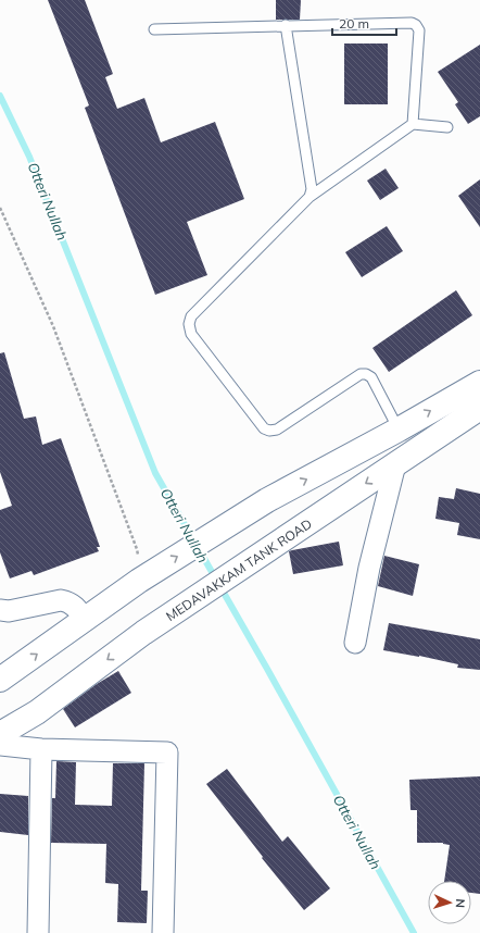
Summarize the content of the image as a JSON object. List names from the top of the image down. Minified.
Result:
{"streets":{"main road":["MEDAVAKKAM TANK ROAD"]},"water":["Otteri Nullah"],"scale_bar":"20 m","north":"right"}
